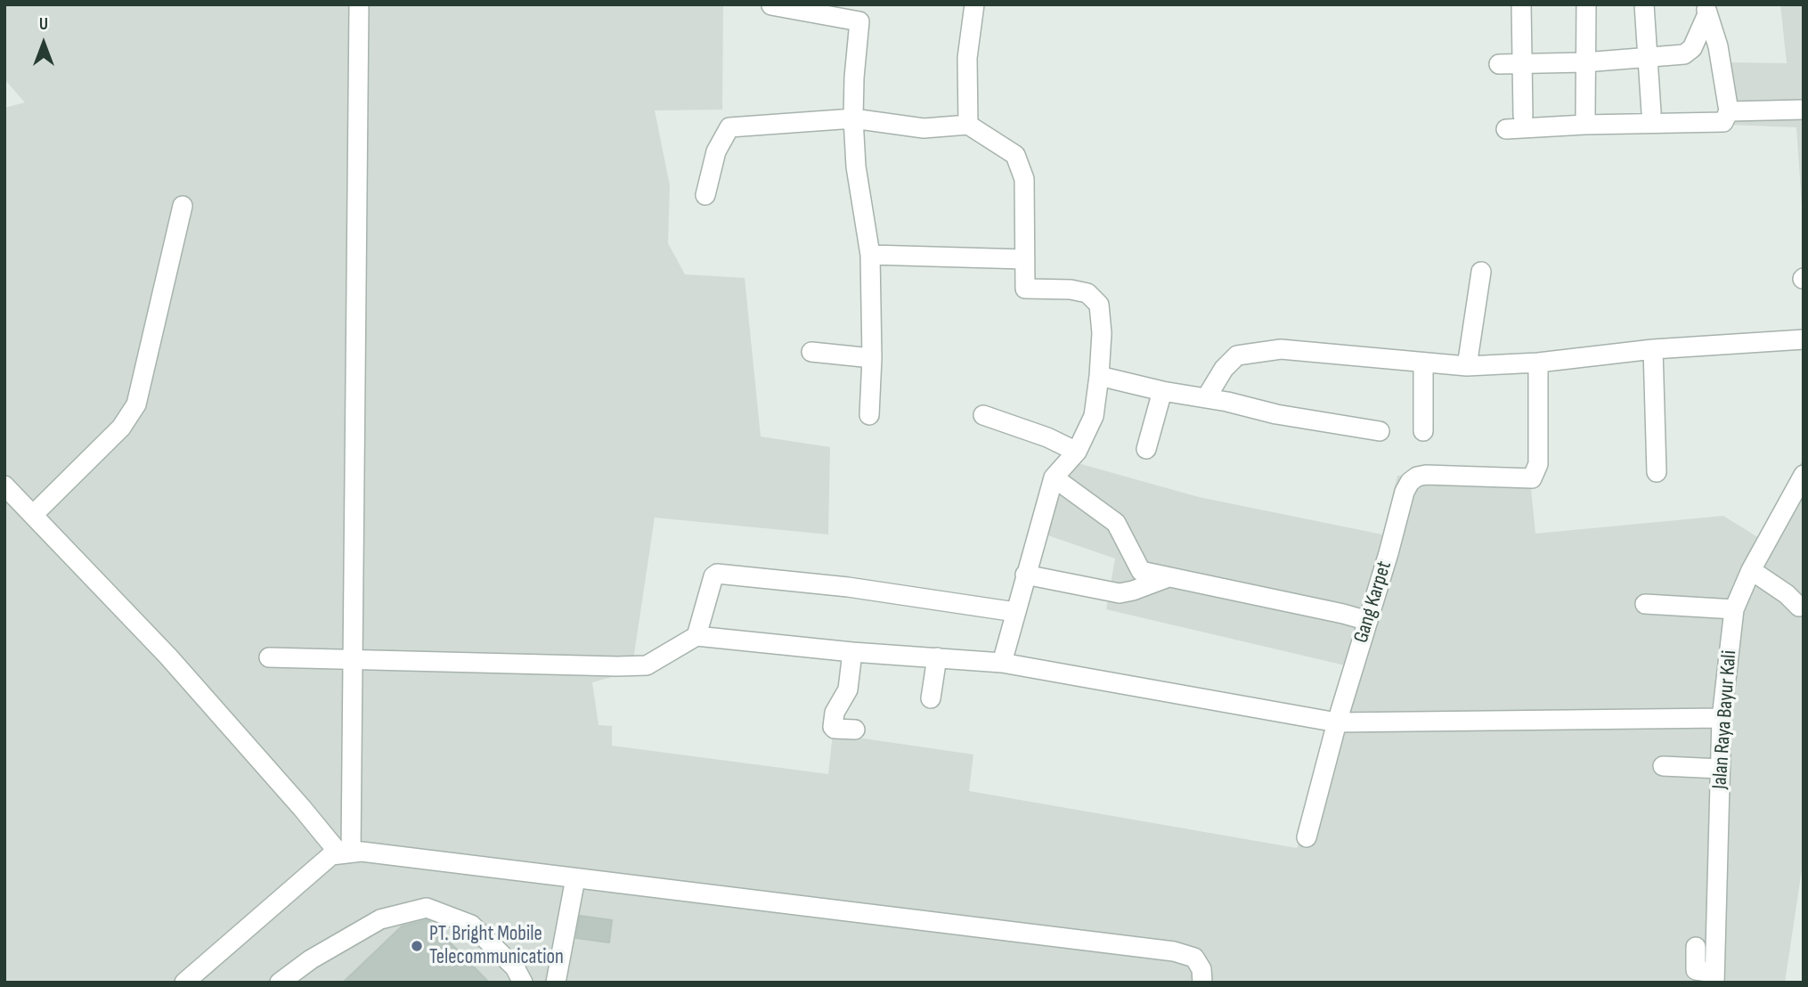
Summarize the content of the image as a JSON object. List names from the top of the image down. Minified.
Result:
{"streets":{"street":["Gang Karpet","Jalan Raya Bayur Kali"]},"places":["PT. Bright Mobile Telecommunication"],"north":"top"}
